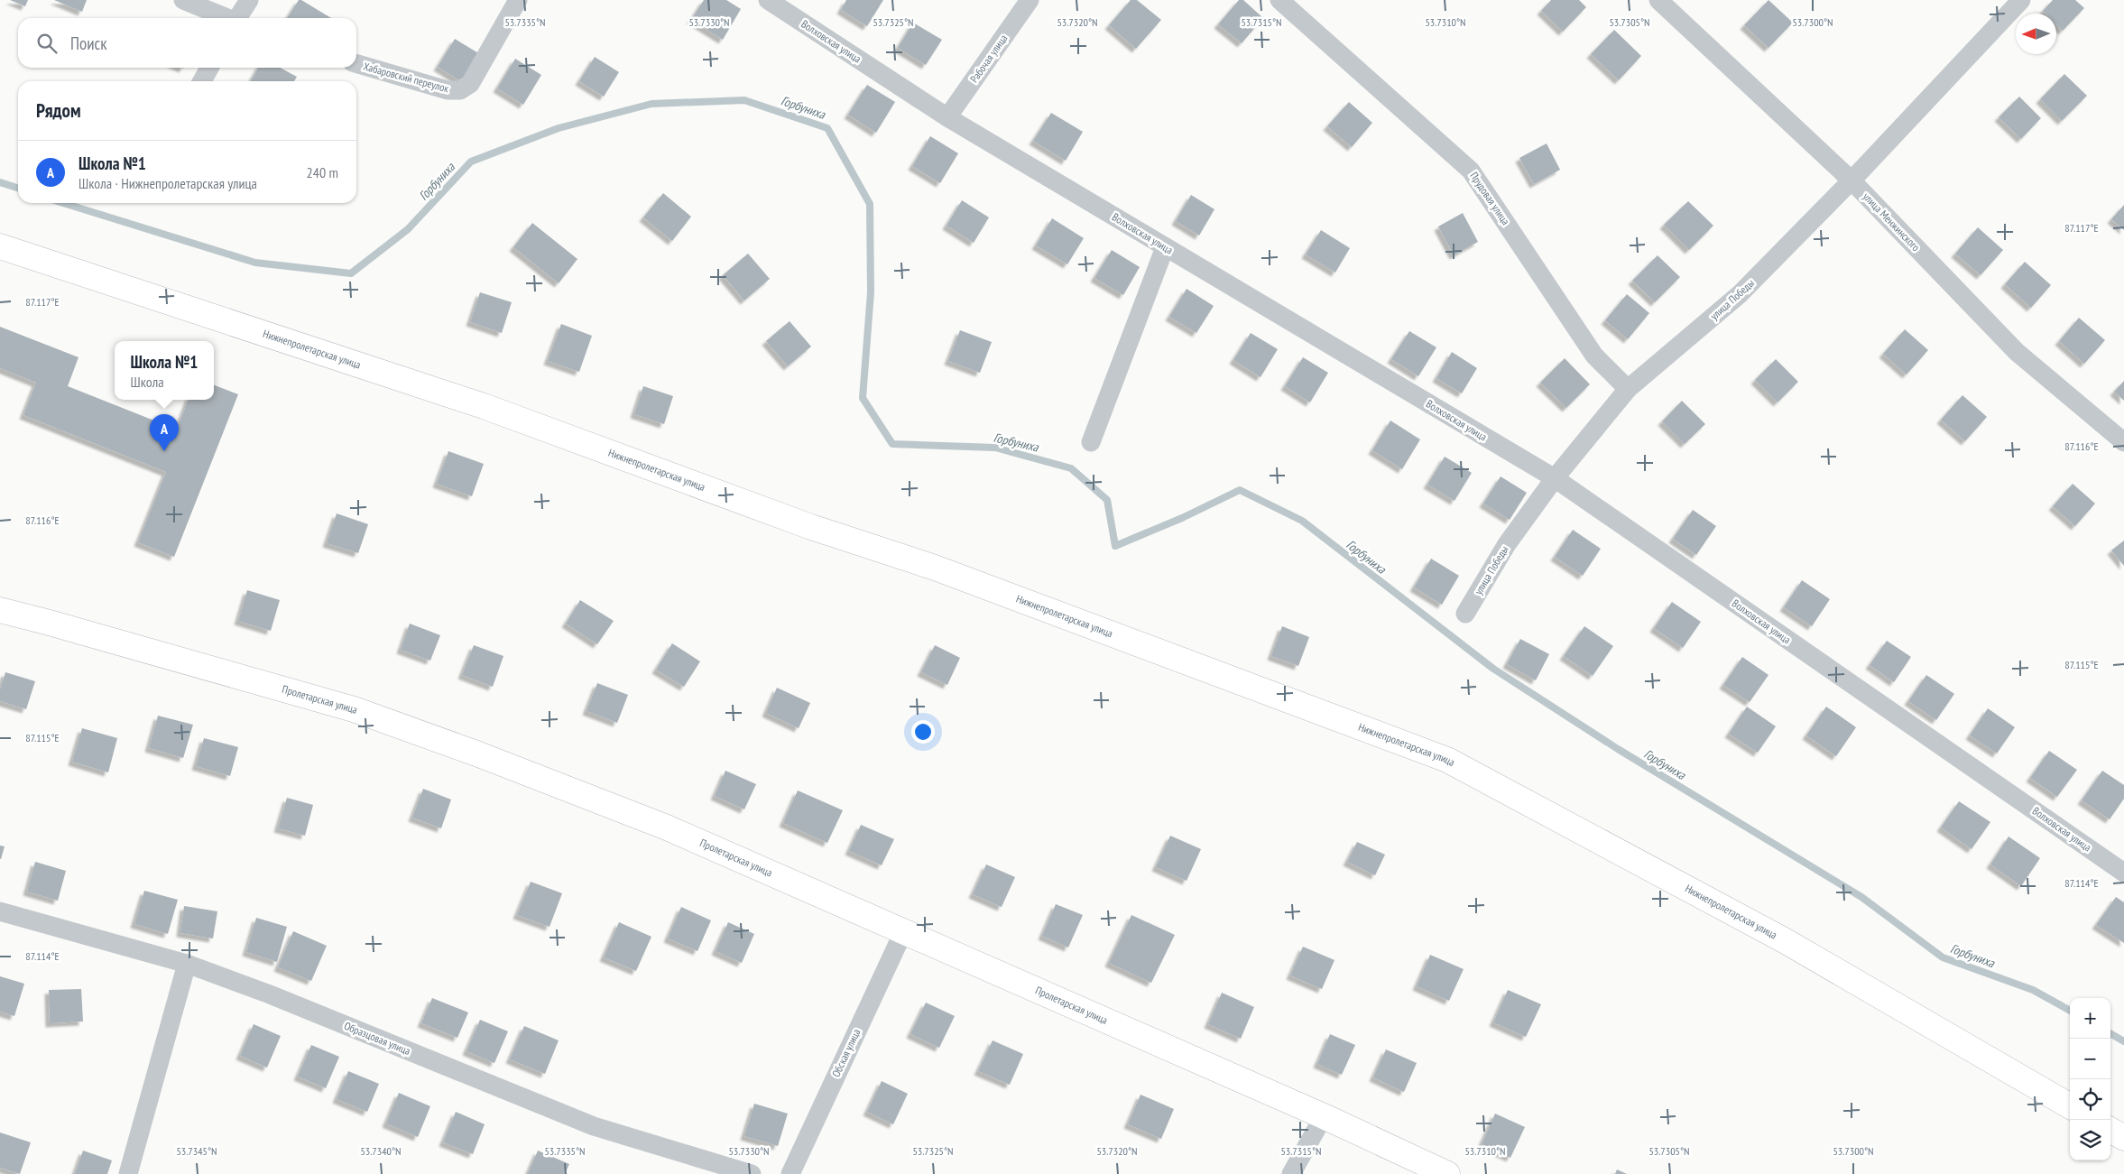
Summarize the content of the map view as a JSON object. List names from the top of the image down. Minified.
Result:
{"streets":{"main road":["Нижнепролетарская улица","Пролетарская улица"],"street":["Волховская улица","Рабочая улица","Хабаровский переулок","Прудовая улица","улица Менжинского","улица Победы","Образцовая улица","Обская улица"]},"crossings":[["Волховская улица","Рабочая улица"],["Волховская улица","улица Победы"],["Прудовая улица","улица Победы"],["улица Менжинского","улица Победы"],["Пролетарская улица","Обская улица"]],"water":["Горбуниха"],"north":"left","page":{"search":"Поиск","heading":"Рядом","list":[{"mark":"A","name":"Школа №1","note":"Школа · Нижнепролетарская улица","value":"240 m"}],"popup":["Школа №1","Школа"],"pins":"A","map_buttons":["+","−"]},"coordinates":["53.7335°N","53.7330°N","53.7325°N","53.7320°N","53.7315°N","53.7310°N","53.7305°N","53.7300°N","87.117°E","87.116°E","87.115°E","87.114°E","53.7345°N","53.7340°N"]}
